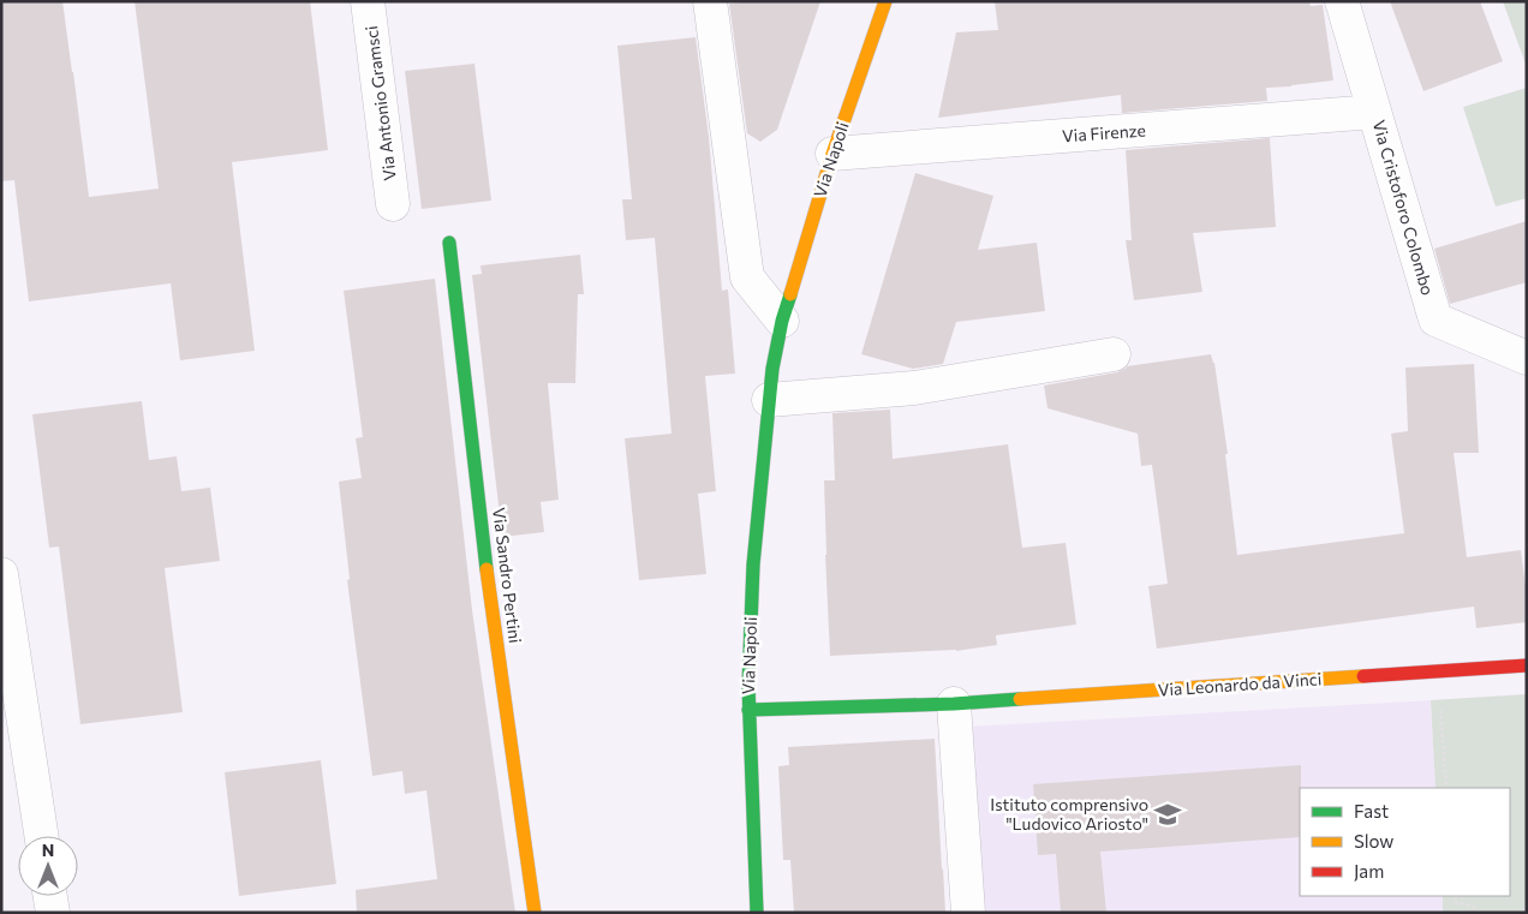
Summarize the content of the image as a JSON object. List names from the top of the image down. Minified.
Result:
{"streets":{"street":["Via Antonio Gramsci","Via Firenze","Via Napoli","Via Cristoforo Colombo","Via Sandro Pertini","Via Leonardo da Vinci"]},"crossings":[["Via Firenze","Via Napoli"],["Via Firenze","Via Cristoforo Colombo"],["Via Napoli","Via Leonardo da Vinci"]],"places":{"school or university":["Istituto comprensivo \"Ludovico Ariosto\""]},"legend":["Fast","Slow","Jam"],"north":"top"}
